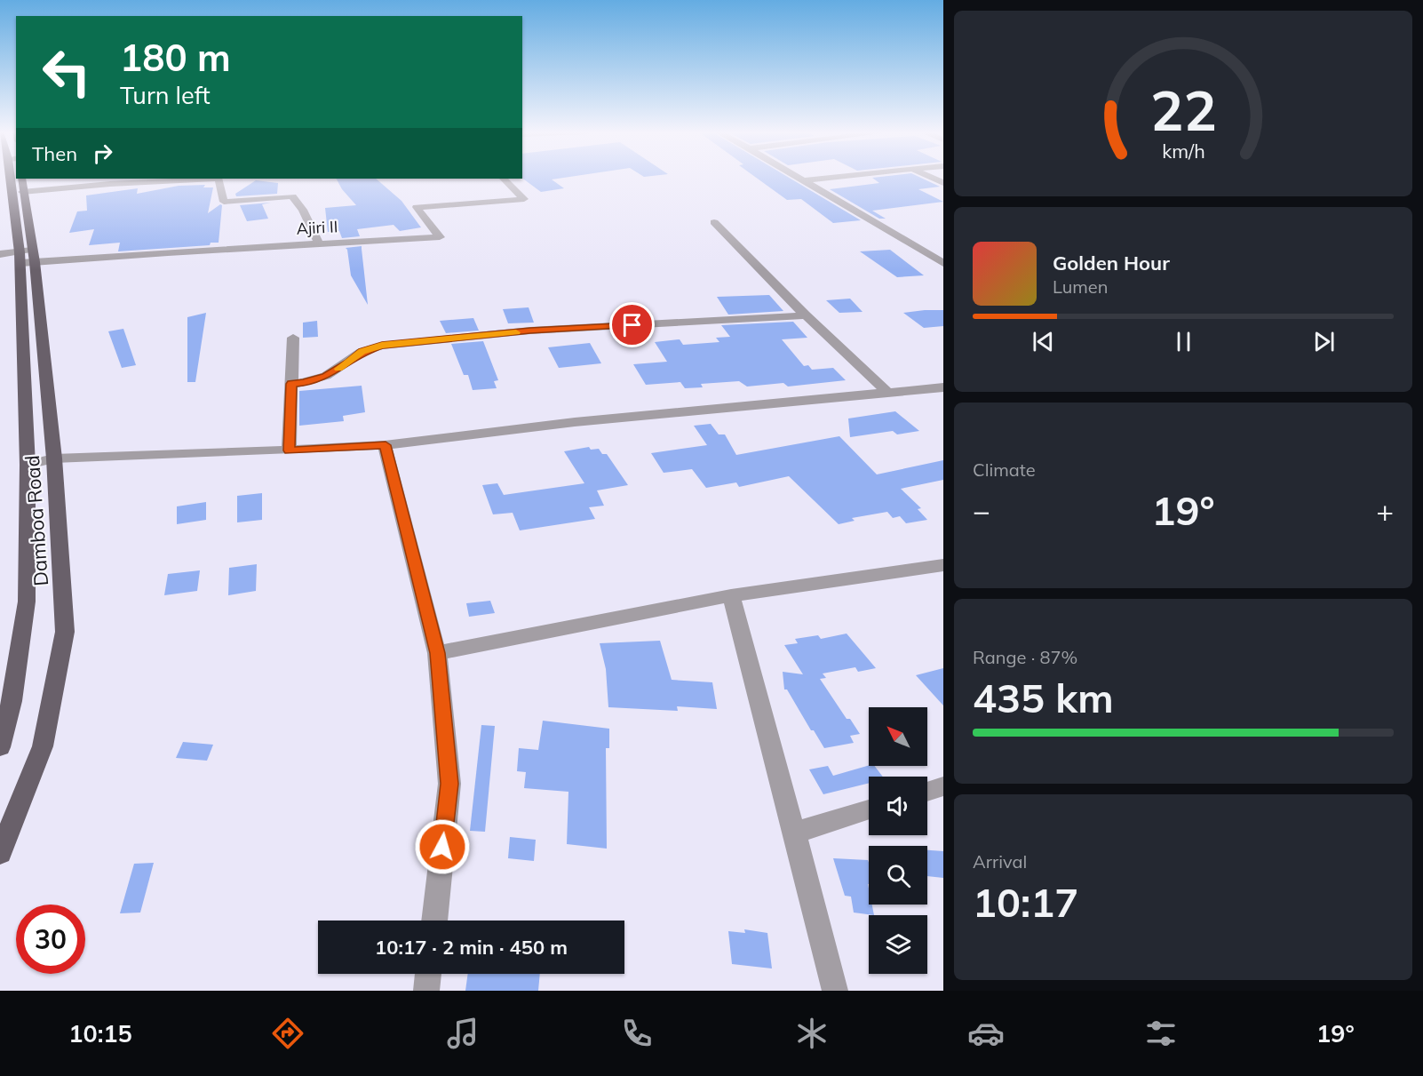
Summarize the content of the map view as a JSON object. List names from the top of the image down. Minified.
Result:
{"streets":{"main road":["Damboa Road"],"street":["Ajiri II"]},"crossings":[["Ajiri II","Damboa Road"]],"north":"top left","page":{"turn":["180 m","Turn left"],"then":"Then","song":["Golden Hour","Lumen"],"tile":["Climate",["Range · 87%","435 km"],["Arrival","10:17"]],"heat":["−","19°","+"],"limit":"30","trip":"10:17 · 2 min · 450 m","tabs":["10:15","19°"],"gauge":["22","km/h"]}}
